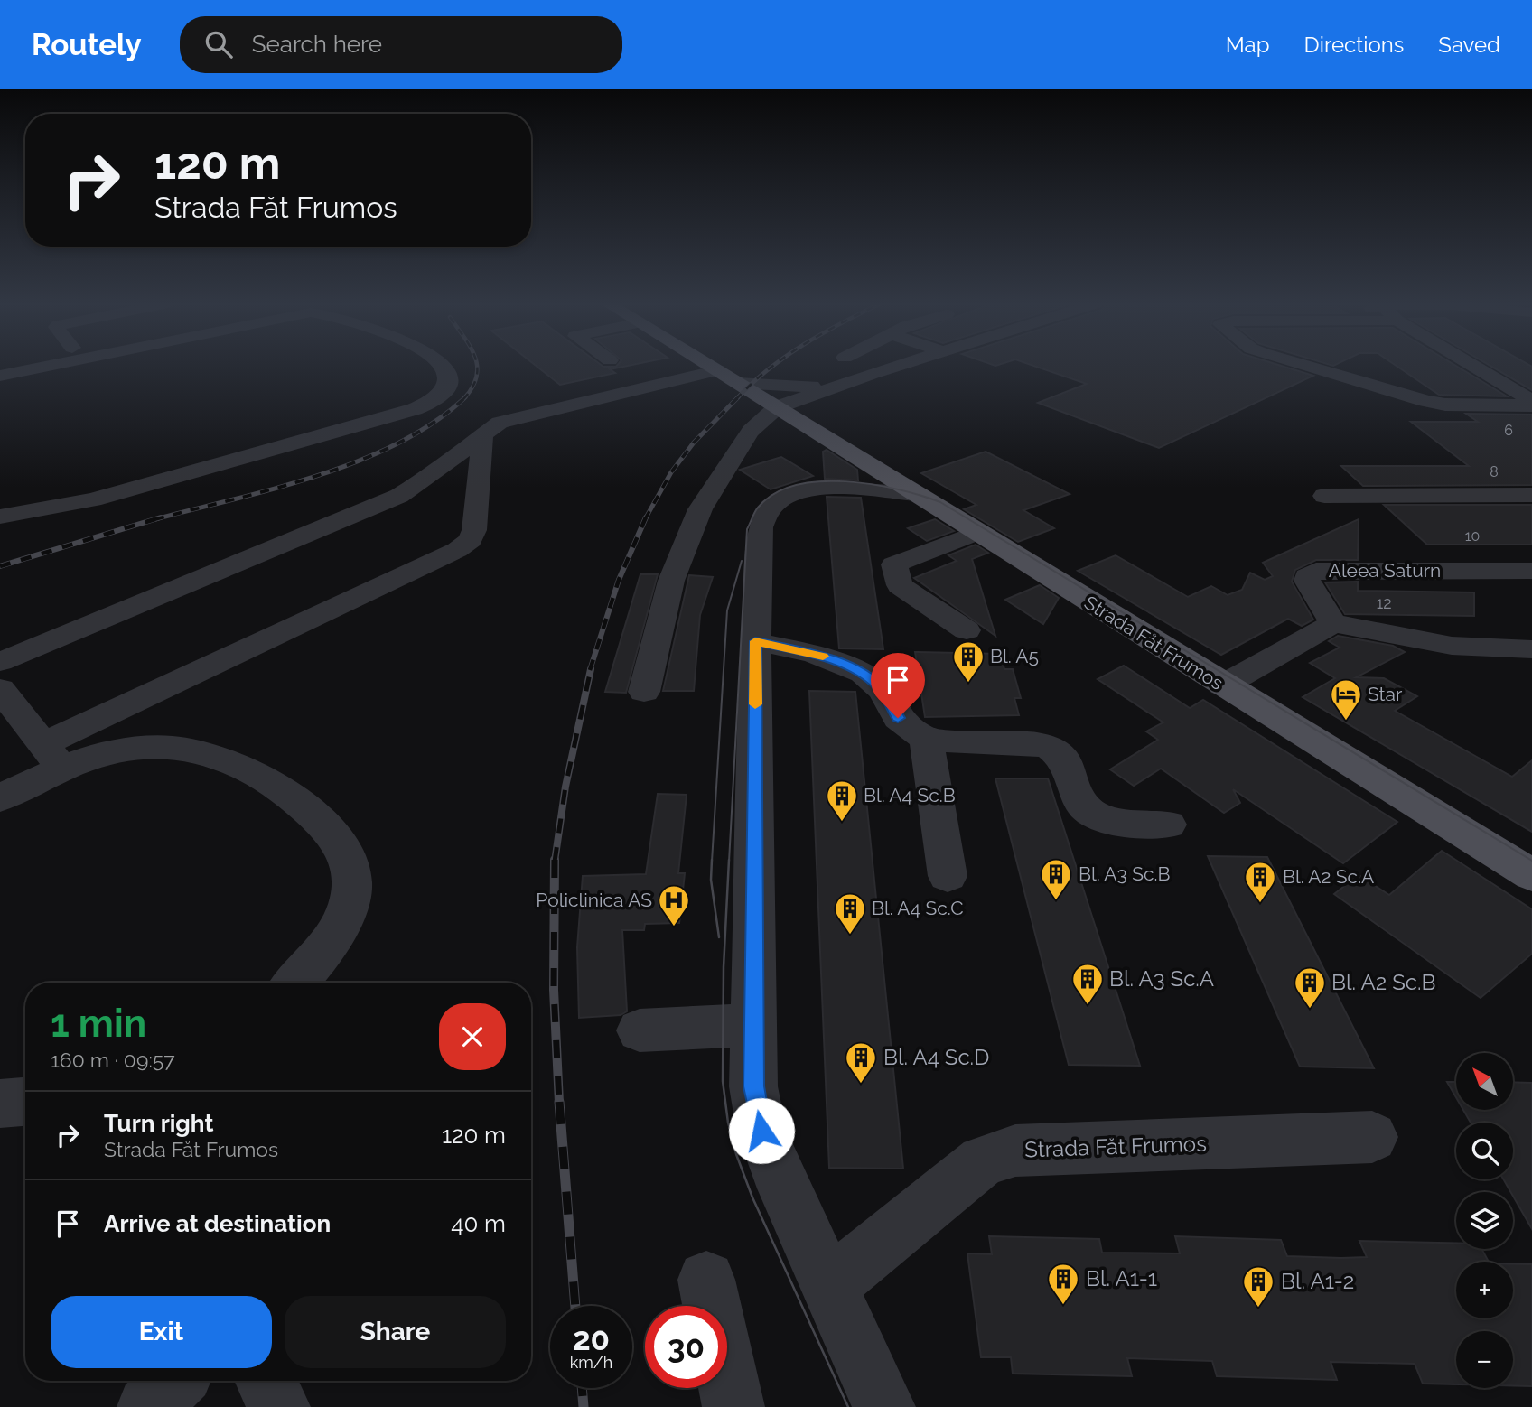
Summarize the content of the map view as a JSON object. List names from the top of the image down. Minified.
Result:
{"streets":{"main road":["Strada Făt Frumos"],"street":["Aleea Saturn"]},"places":{"building":["Bl. A5","Bl. A4 Sc.B","Bl. A3 Sc.B","Bl. A2 Sc.A","Bl. A4 Sc.C","Bl. A3 Sc.A","Bl. A2 Sc.B","Bl. A4 Sc.D","Bl. A1-1","Bl. A1-2"],"hotel":["Star"],"hospital":["Policlinica AS"]},"house_numbers":["6","8","10","12"],"north":"top left","page":{"header":"Routely","search":"Search here","nav":["Map","Directions","Saved"],"turn":["120 m","Strada Făt Frumos"],"heading":["1 min","160 m · 09:57"],"map_buttons":["+","−"],"list":[{"name":"Turn right","note":"Strada Făt Frumos","value":"120 m"},{"name":"Arrive at destination","value":"40 m"}],"buttons":["Exit","Share"],"speed":"20 km/h","limit":"30"}}
